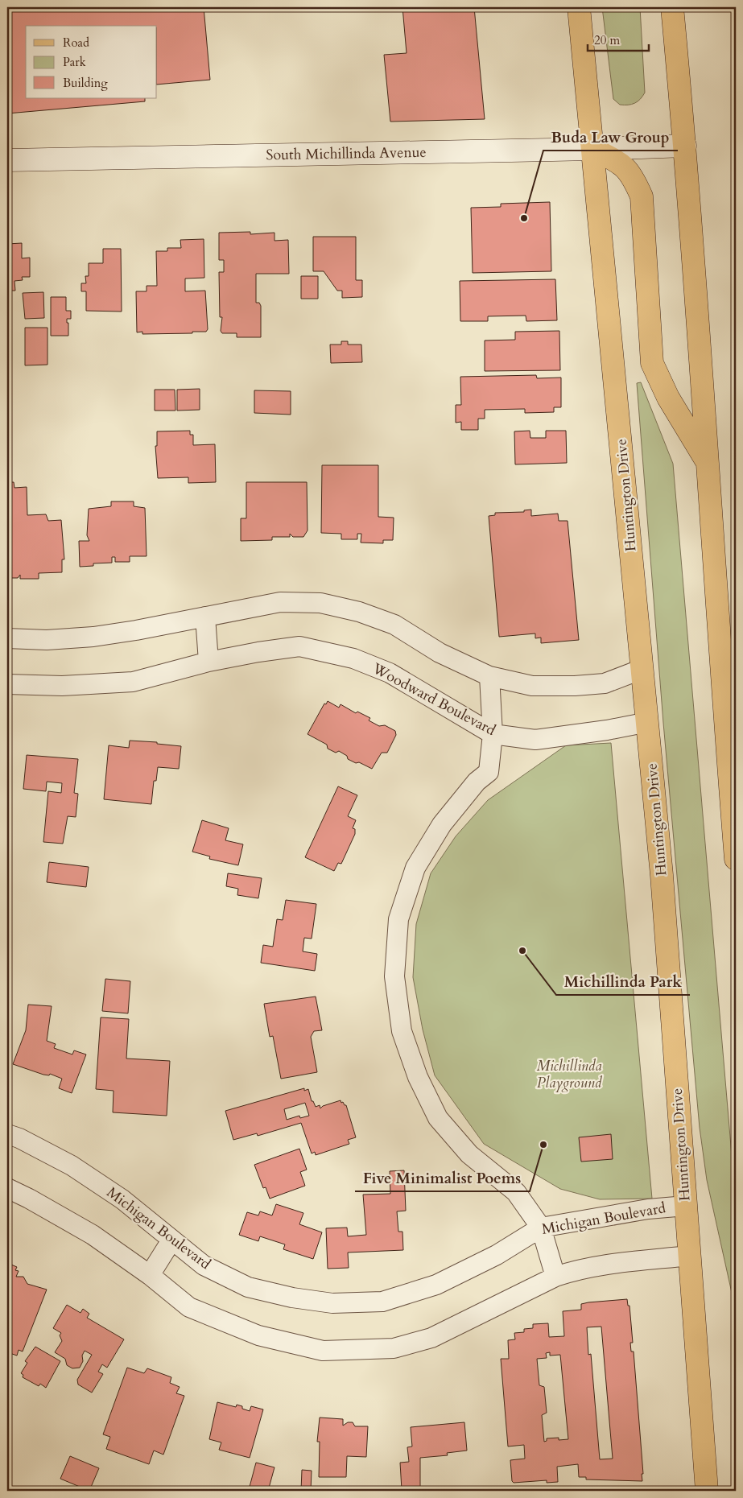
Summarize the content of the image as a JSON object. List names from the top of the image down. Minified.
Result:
{"streets":{"main road":["South Michillinda Avenue","Huntington Drive"],"street":["Woodward Boulevard","Michigan Boulevard"]},"crossings":[["South Michillinda Avenue","Huntington Drive"],["Huntington Drive","Woodward Boulevard"],["Huntington Drive","Michigan Boulevard"]],"parks":["Michillinda Playground"],"places":["Buda Law Group","Michillinda Park","Five Minimalist Poems"],"legend":["Road","Park","Building"],"scale_bar":"20 m"}
